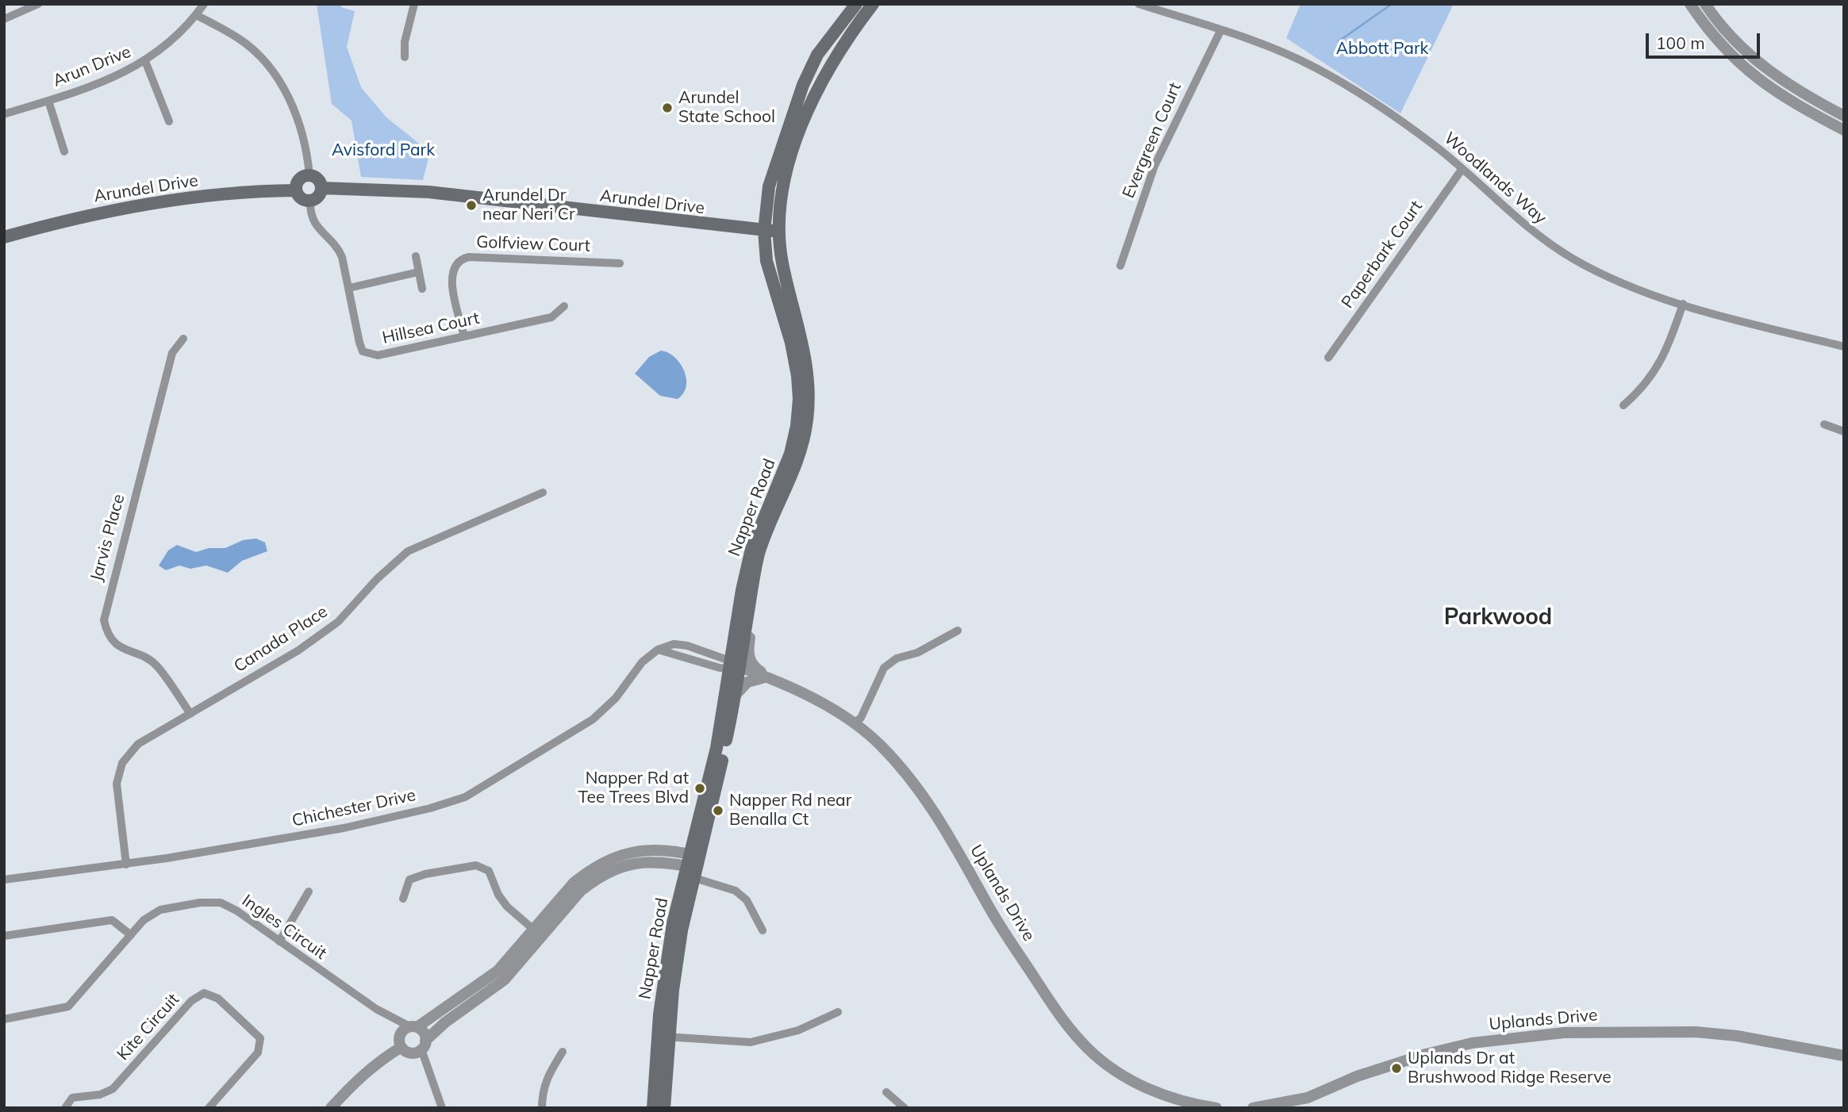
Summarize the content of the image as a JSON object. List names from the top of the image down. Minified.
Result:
{"streets":{"main road":["Arundel Drive","Napper Road"],"street":["Arun Drive","Evergreen Court","Woodlands Way","Golfview Court","Paperbark Court","Hillsea Court","Jarvis Place","Canada Place","Chichester Drive","Uplands Drive","Ingles Circuit","Kite Circuit"]},"crossings":[["Evergreen Court","Woodlands Way"],["Woodlands Way","Paperbark Court"],["Arundel Drive","Hillsea Court"],["Arundel Drive","Napper Road"],["Golfview Court","Hillsea Court"],["Napper Road","Chichester Drive"],["Napper Road","Uplands Drive"],["Jarvis Place","Canada Place"],["Canada Place","Chichester Drive"],["Chichester Drive","Uplands Drive"]],"districts":["Parkwood"],"parks":["Abbott Park","Avisford Park"],"places":["Arundel State School","Arundel Dr near Neri Cr","Napper Rd at Tee Trees Blvd","Napper Rd near Benalla Ct","Uplands Dr at Brushwood Ridge Reserve"],"scale_bar":"100 m"}
